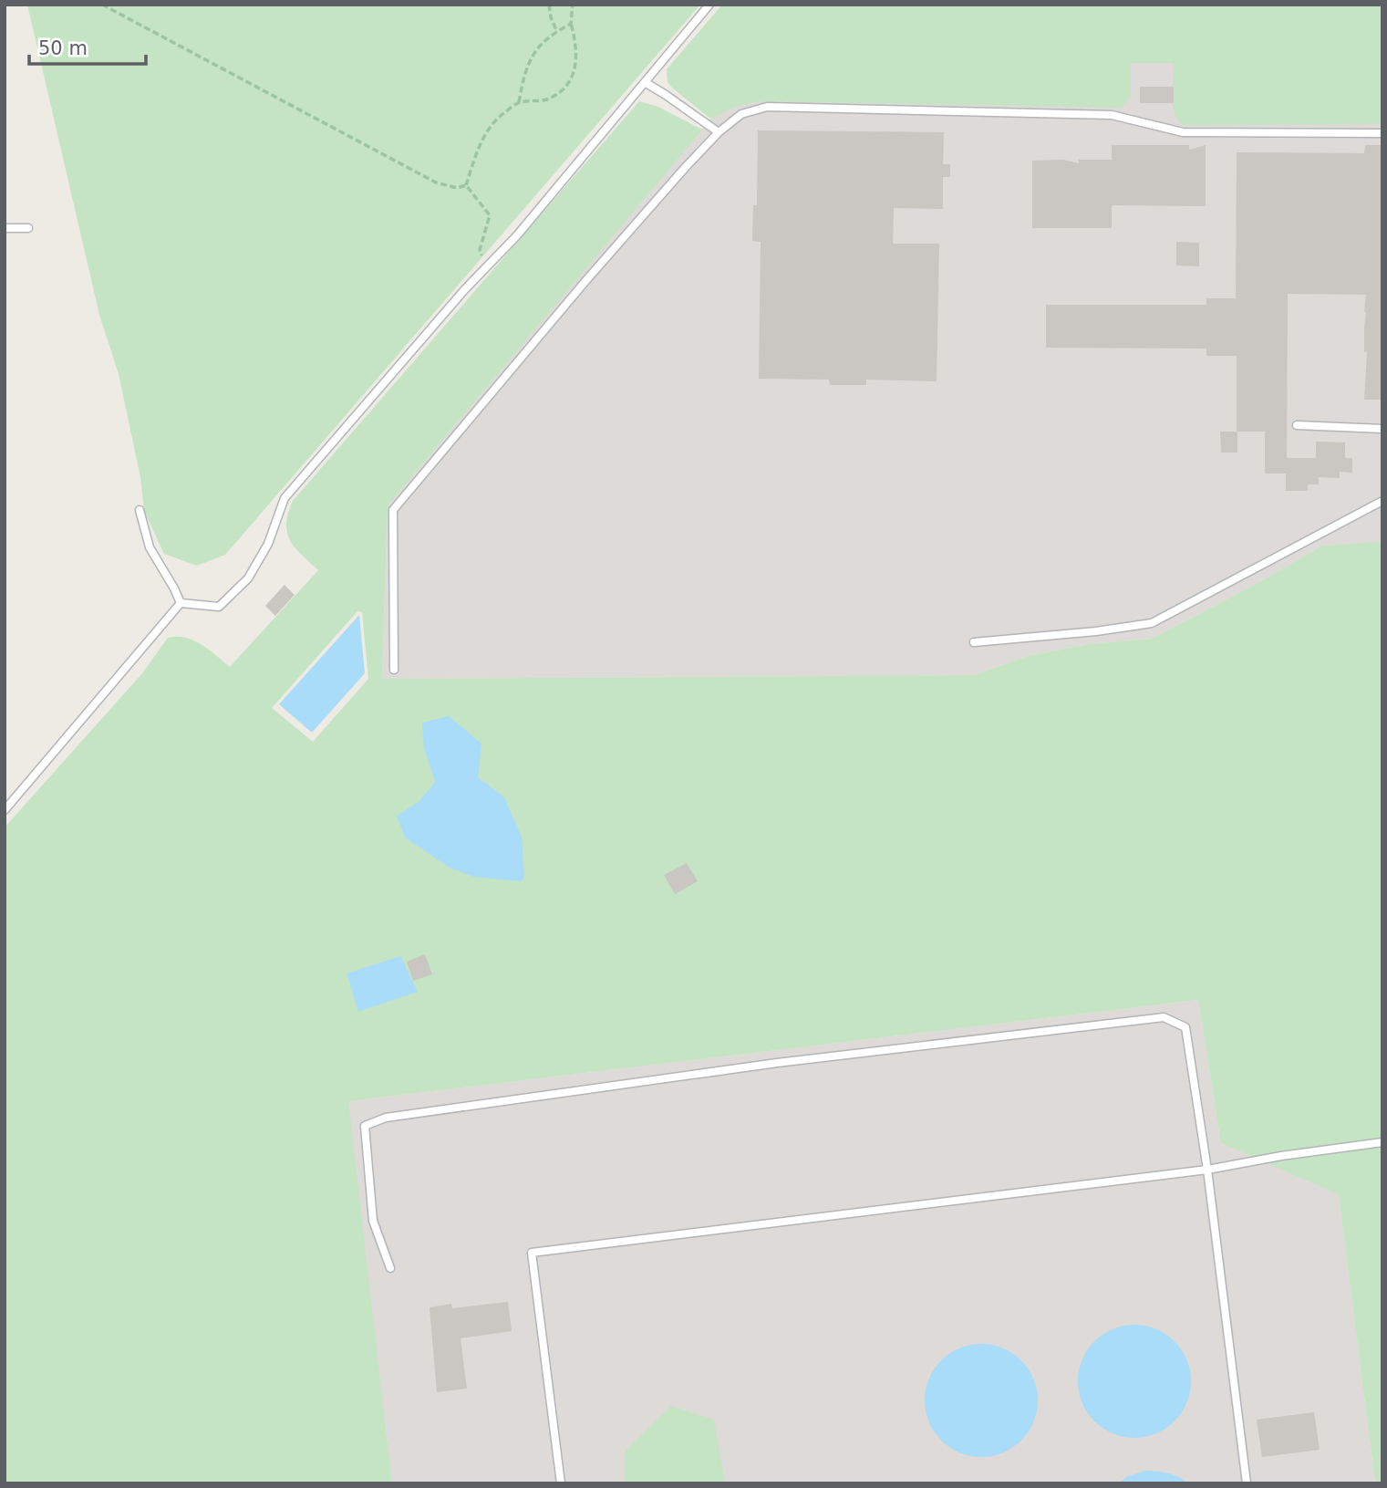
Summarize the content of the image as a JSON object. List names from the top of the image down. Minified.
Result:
{"scale_bar":"50 m"}
